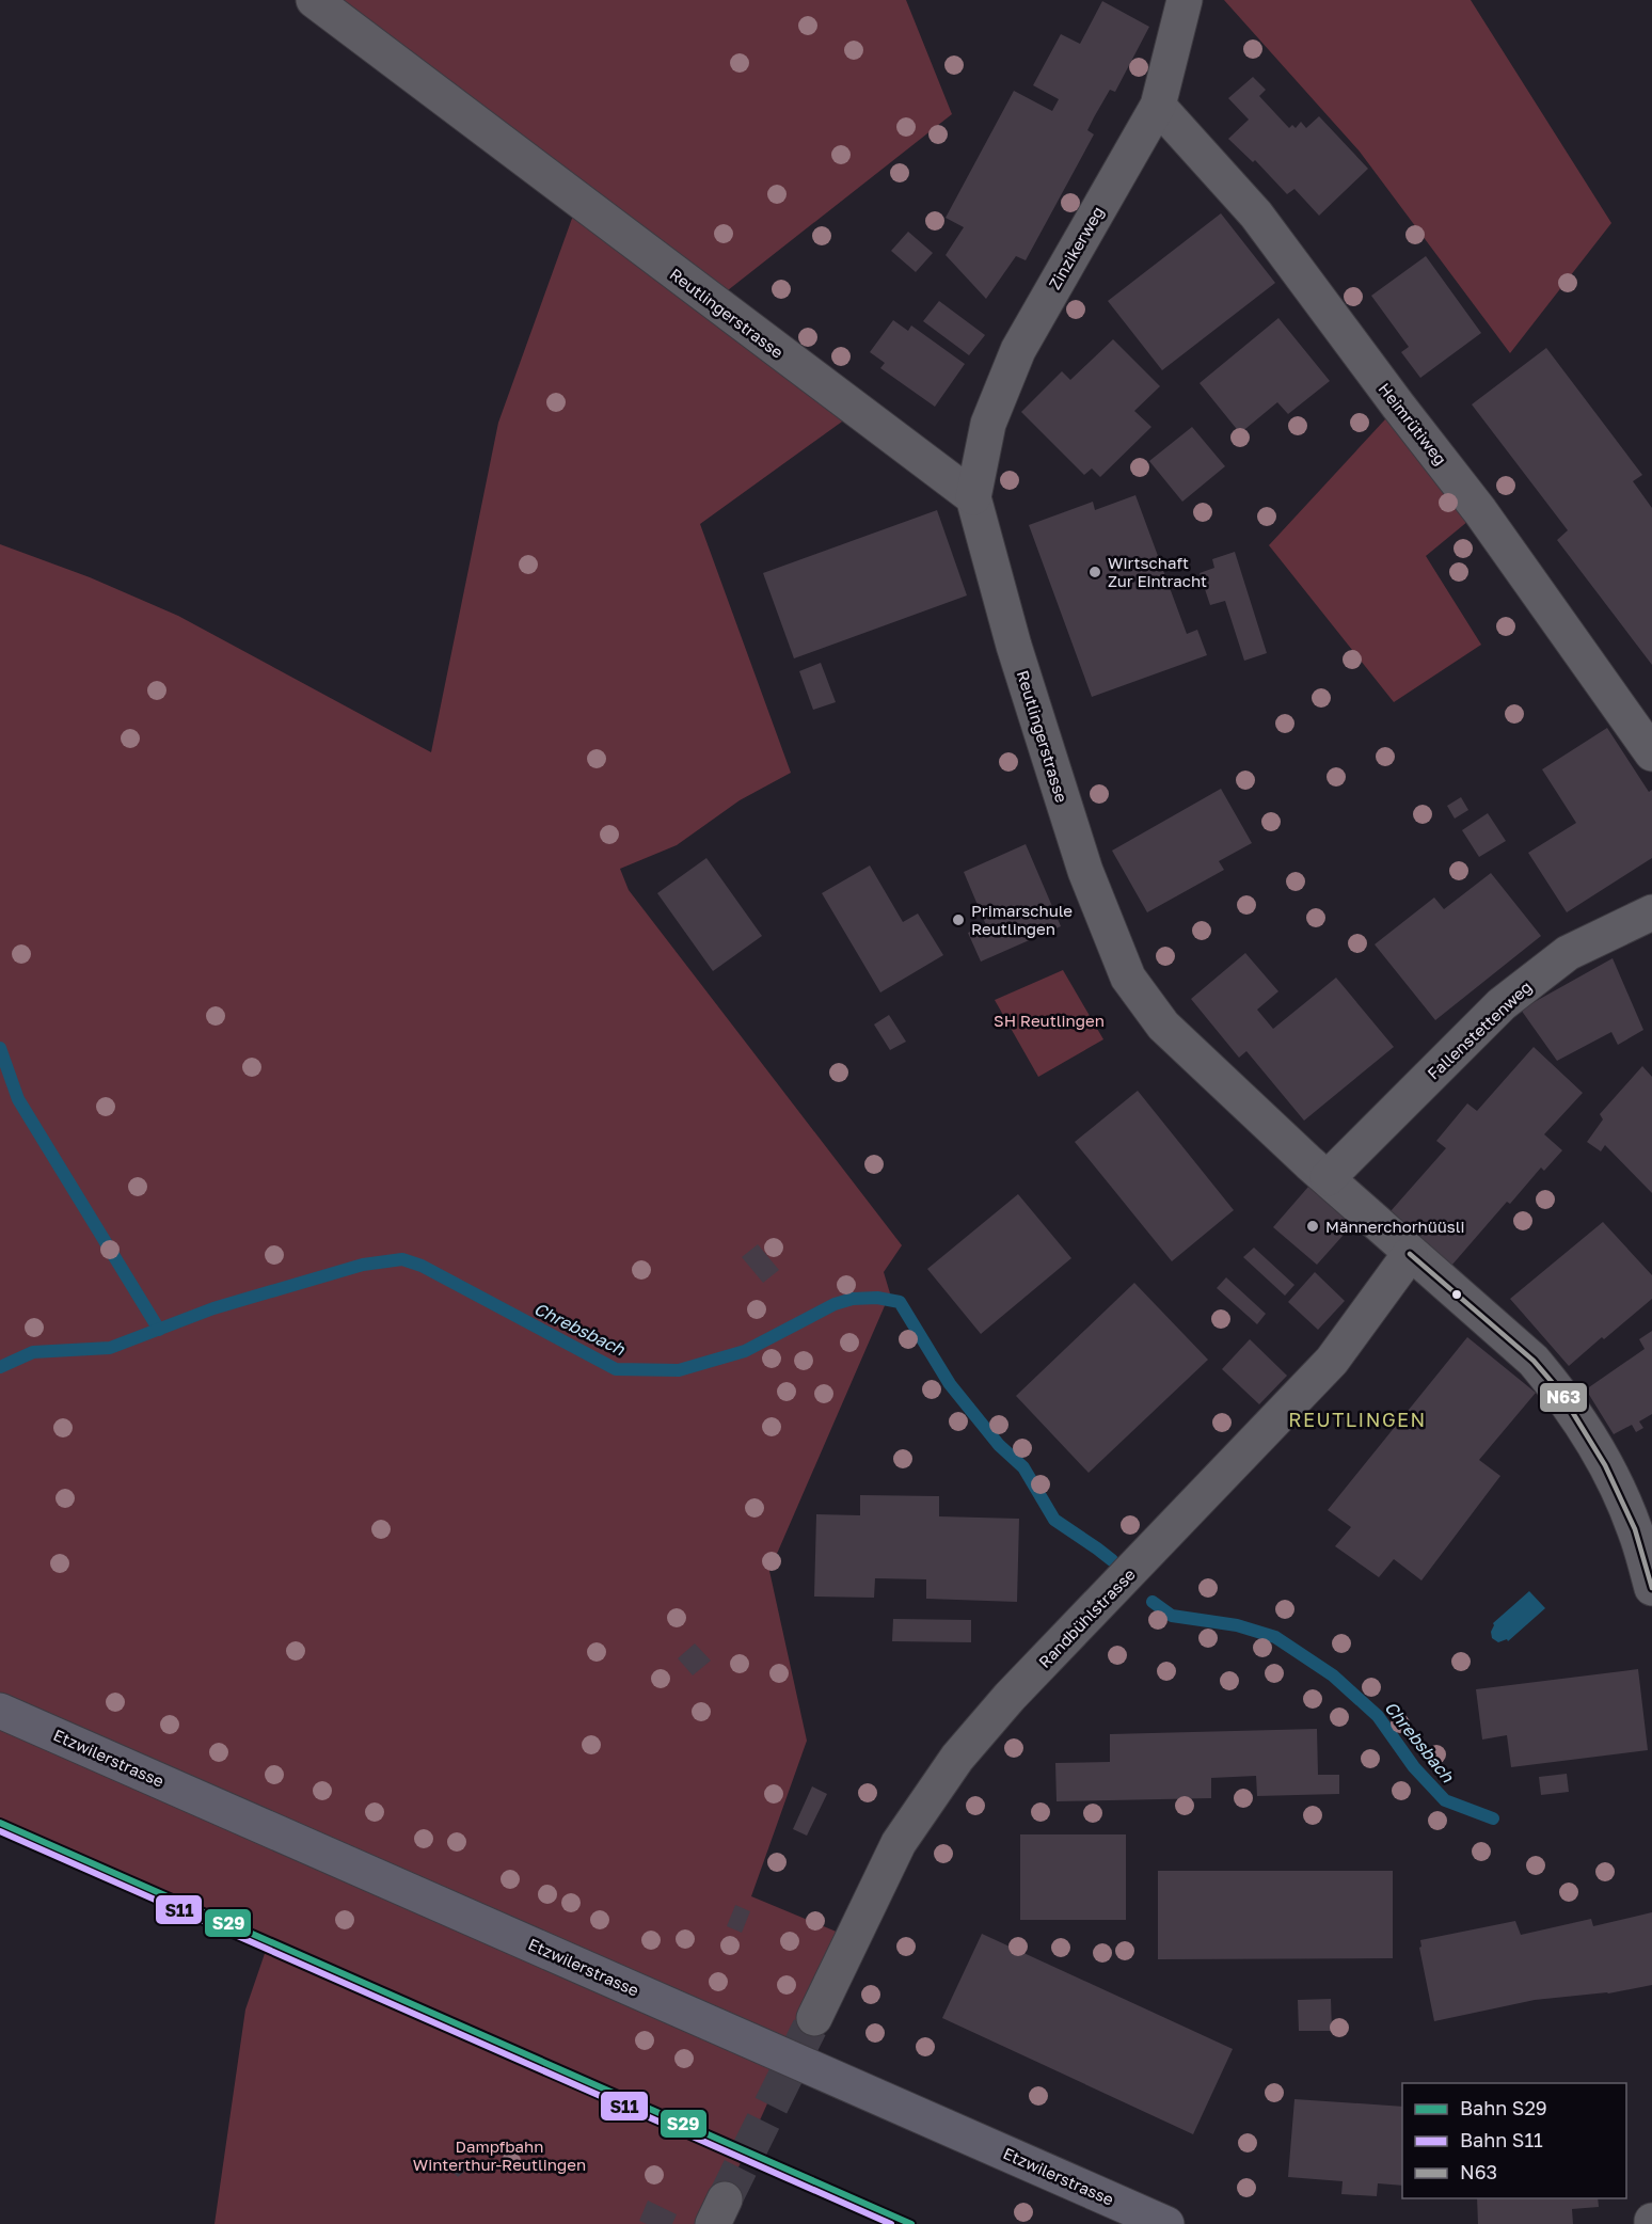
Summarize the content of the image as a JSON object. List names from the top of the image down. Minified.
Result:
{"streets":{"main road":["Etzwilerstrasse"],"street":["Zinzikerweg","Reutlingerstrasse","Heimrütiweg","Fallenstettenweg","Randbühlstrasse"]},"crossings":[["Zinzikerweg","Reutlingerstrasse"],["Zinzikerweg","Heimrütiweg"],["Reutlingerstrasse","Fallenstettenweg"],["Reutlingerstrasse","Randbühlstrasse"]],"districts":["REUTLINGEN"],"water":["Chrebsbach"],"parks":["SH Reutlingen","Dampfbahn Winterthur-Reutlingen"],"places":["Wirtschaft Zur Eintracht","Primarschule Reutlingen","Männerchorhüüsli"],"lines":["transit line N63","rail line S29","rail line S11"],"legend":["Bahn S29","Bahn S11","N63"]}
